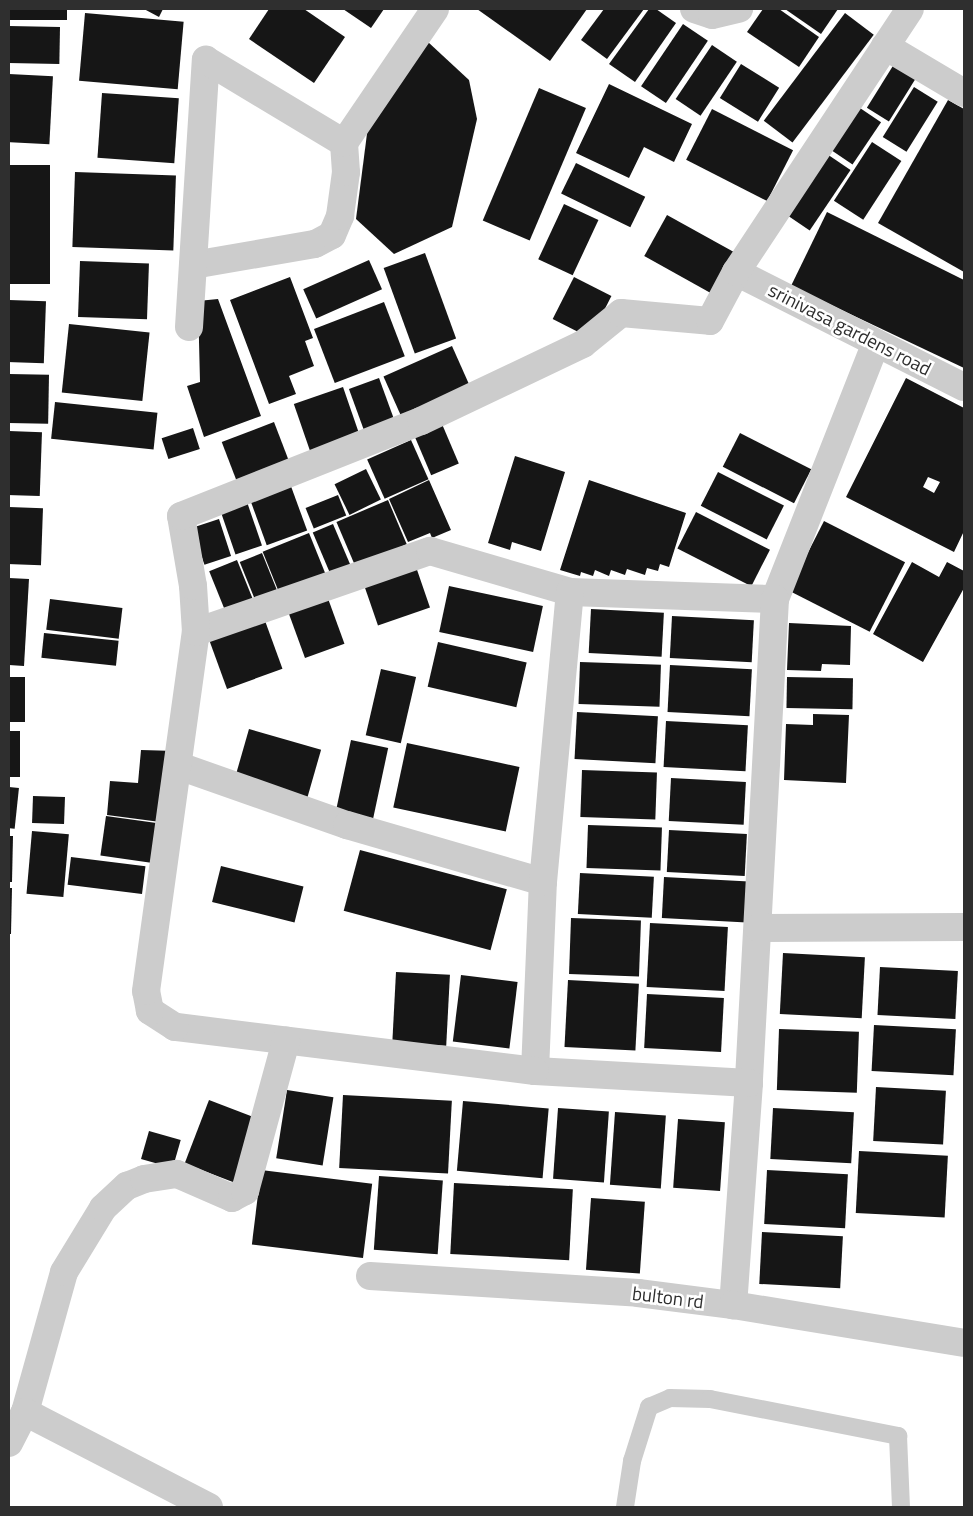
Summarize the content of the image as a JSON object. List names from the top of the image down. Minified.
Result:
{"streets":{"street":["srinivasa gardens road","bulton rd"]}}
